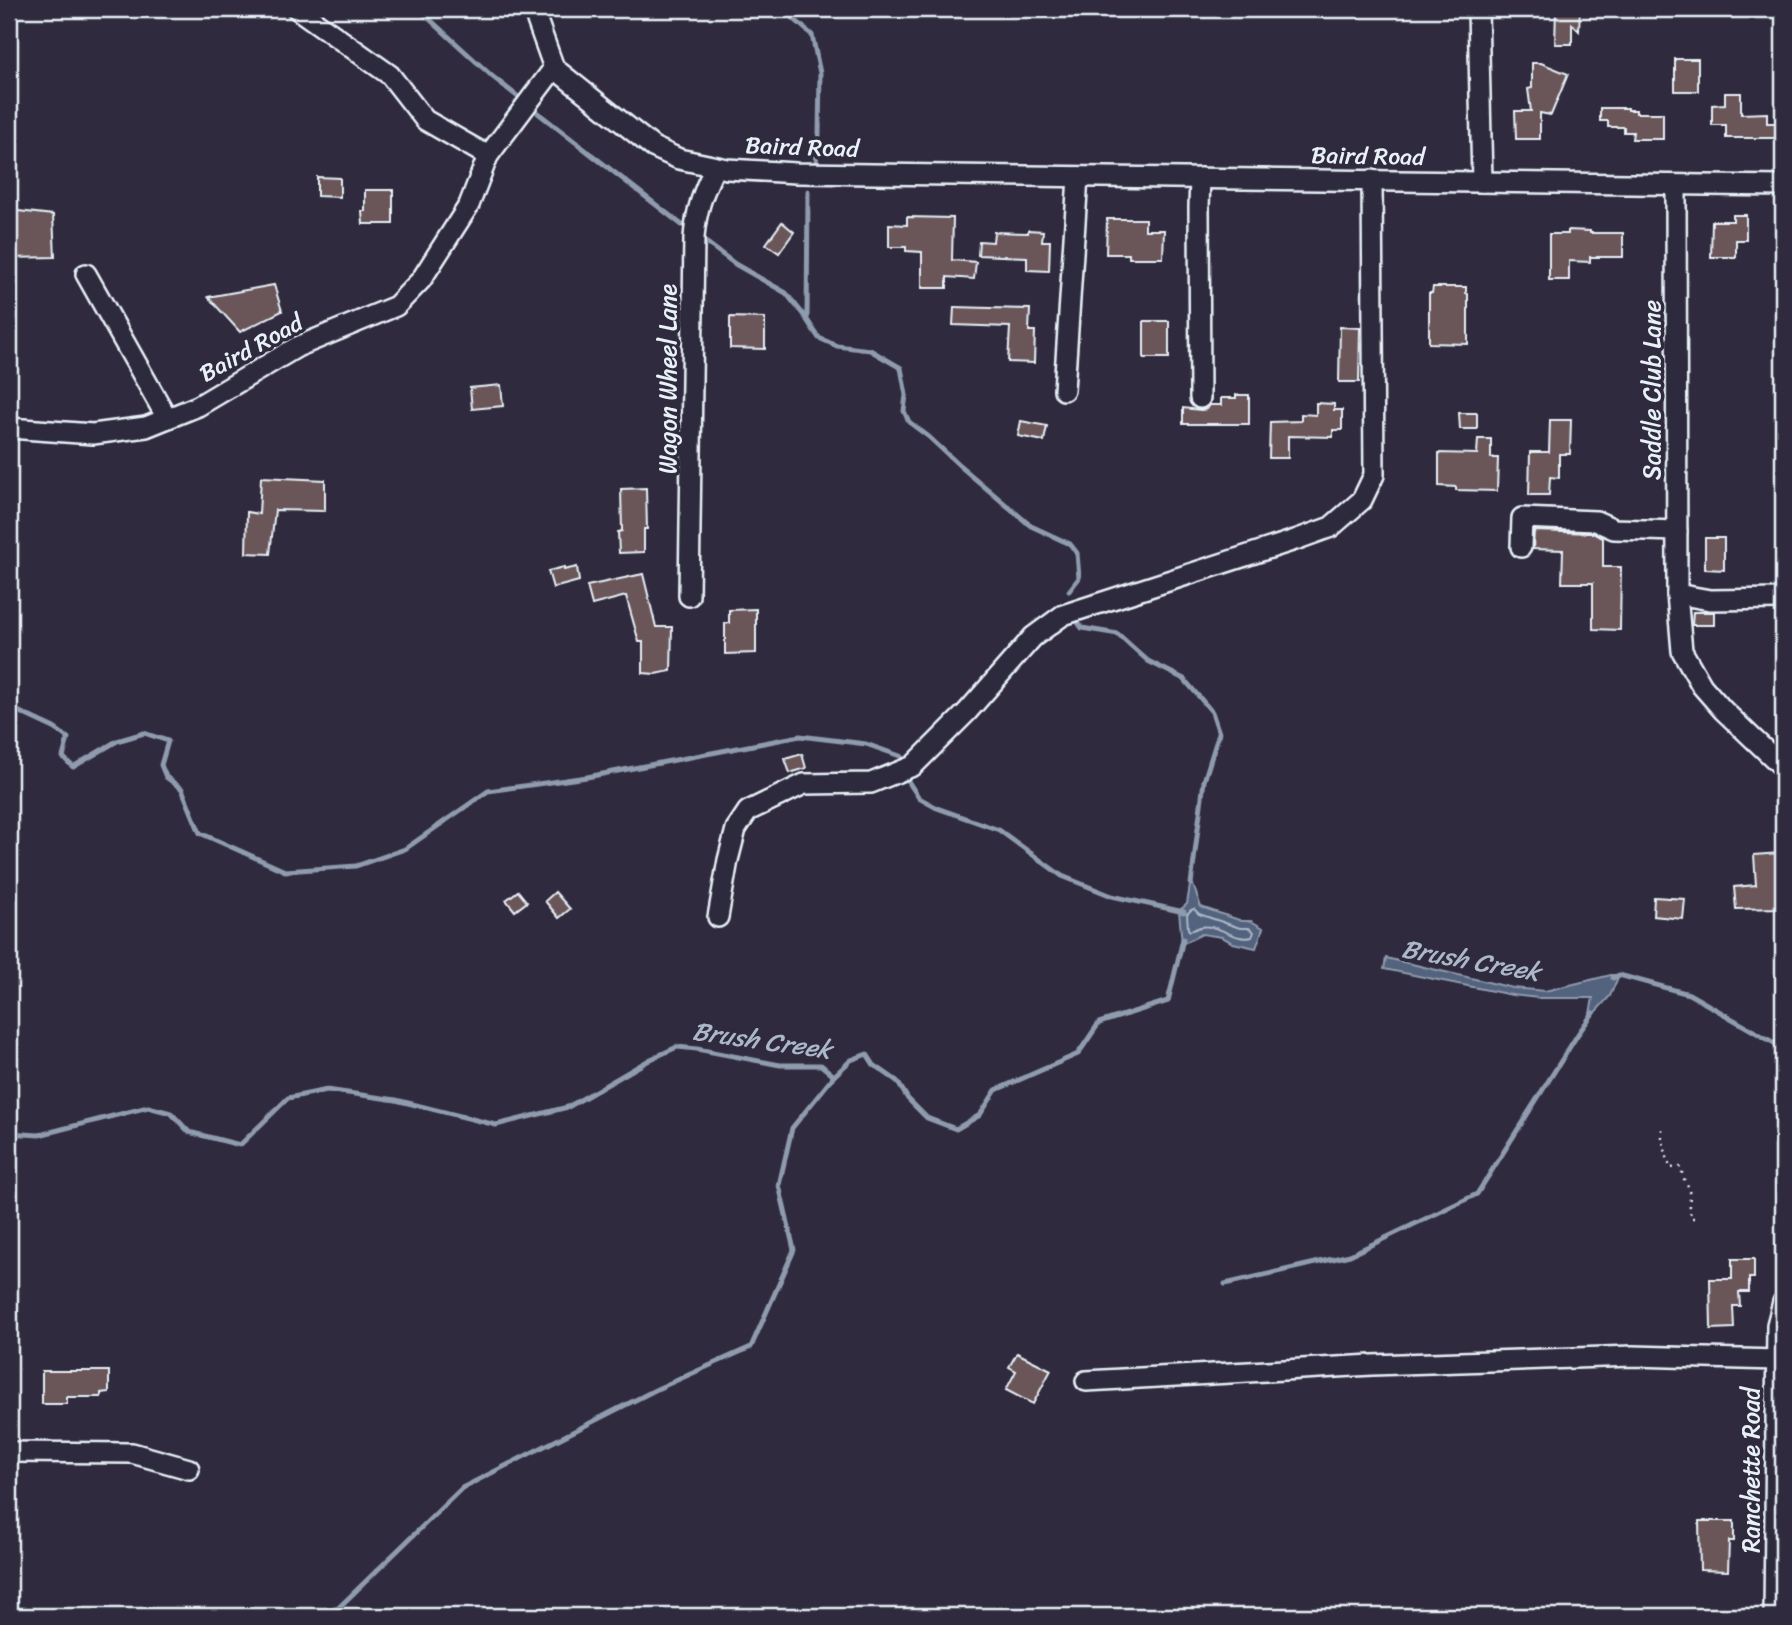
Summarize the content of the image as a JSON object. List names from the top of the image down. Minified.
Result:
{"streets":{"street":["Baird Road","Wagon Wheel Lane","Saddle Club Lane","Ranchette Road"]},"crossings":[["Baird Road","Wagon Wheel Lane"],["Baird Road","Saddle Club Lane"]],"water":["Brush Creek"]}
